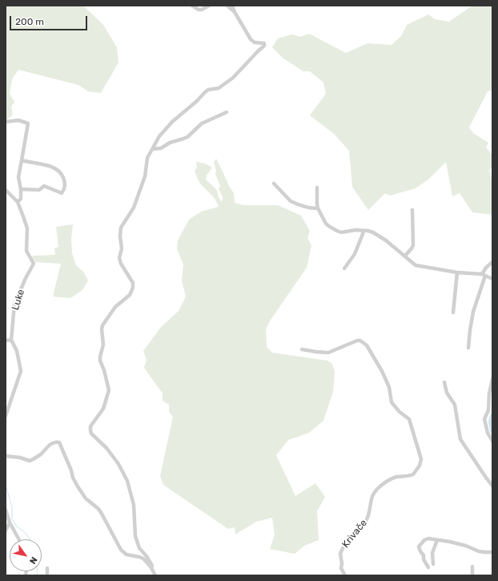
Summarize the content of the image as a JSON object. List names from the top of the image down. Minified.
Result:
{"streets":{"street":["Luke","Krivače"]},"scale_bar":"200 m","north":"bottom right"}
